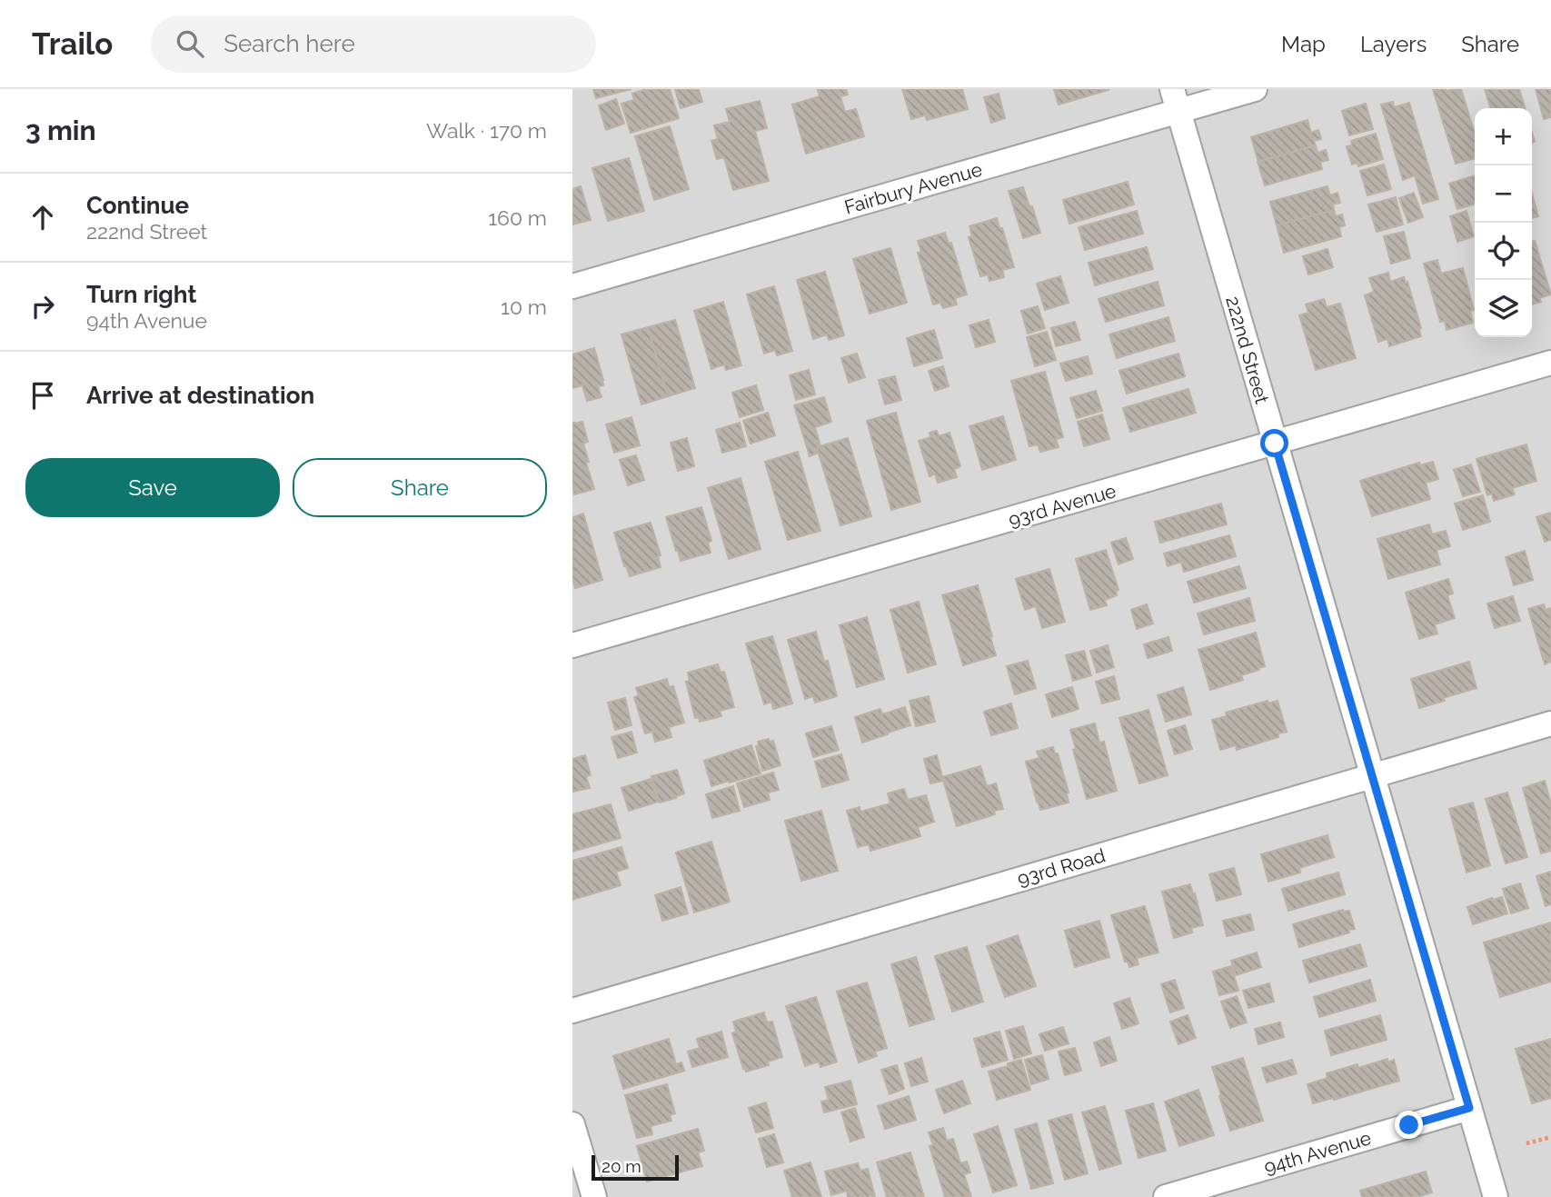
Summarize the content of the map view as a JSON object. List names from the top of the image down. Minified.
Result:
{"streets":{"street":["Fairbury Avenue","222nd Street","93rd Avenue","93rd Road","94th Avenue"]},"crossings":[["Fairbury Avenue","222nd Street"],["222nd Street","93rd Avenue"],["222nd Street","93rd Road"],["222nd Street","94th Avenue"]],"scale_bar":"20 m","page":{"header":"Trailo","search":"Search here","nav":["Map","Layers","Share"],"heading":["3 min","Walk · 170 m"],"map_buttons":["+","−"],"list":[["Continue","222nd Street","160 m"],["Turn right","94th Avenue","10 m"],"Arrive at destination"],"buttons":["Save","Share"],"scale":"20 m"}}
